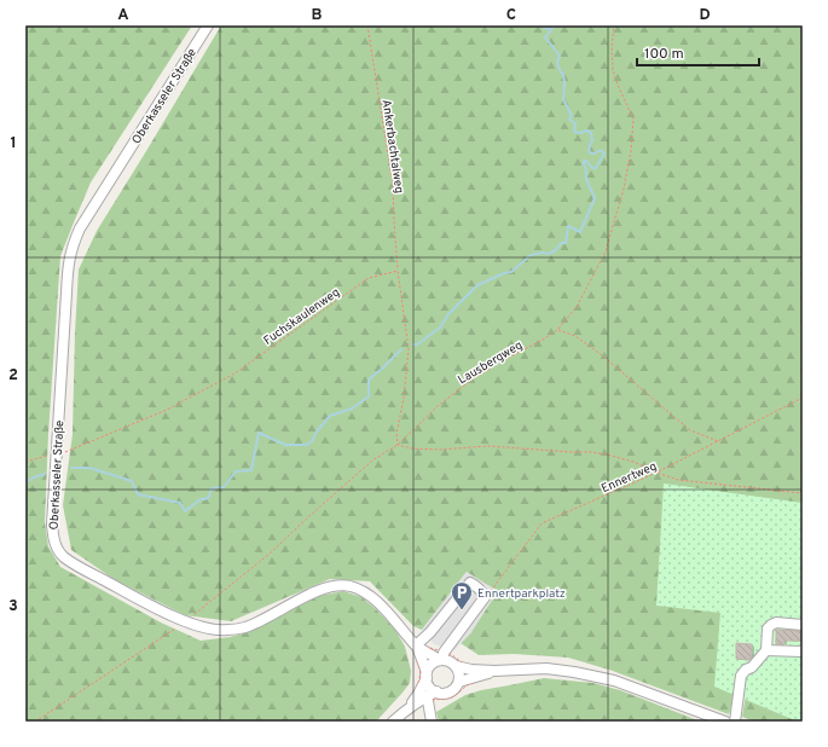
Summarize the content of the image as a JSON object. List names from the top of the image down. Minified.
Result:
{"streets":{"street":["Oberkasseler Straße"],"path":["Ankerbachtalweg","Fuchskaulenweg","Lausbergweg","Ennertweg"]},"crossings":[["Oberkasseler Straße","Fuchskaulenweg"],["Oberkasseler Straße","Lausbergweg"],["Ankerbachtalweg","Fuchskaulenweg"]],"places":{"parking":["Ennertparkplatz"]},"scale_bar":"100 m","grid":{"columns":["A","B","C","D"],"rows":["1","2","3"]}}
